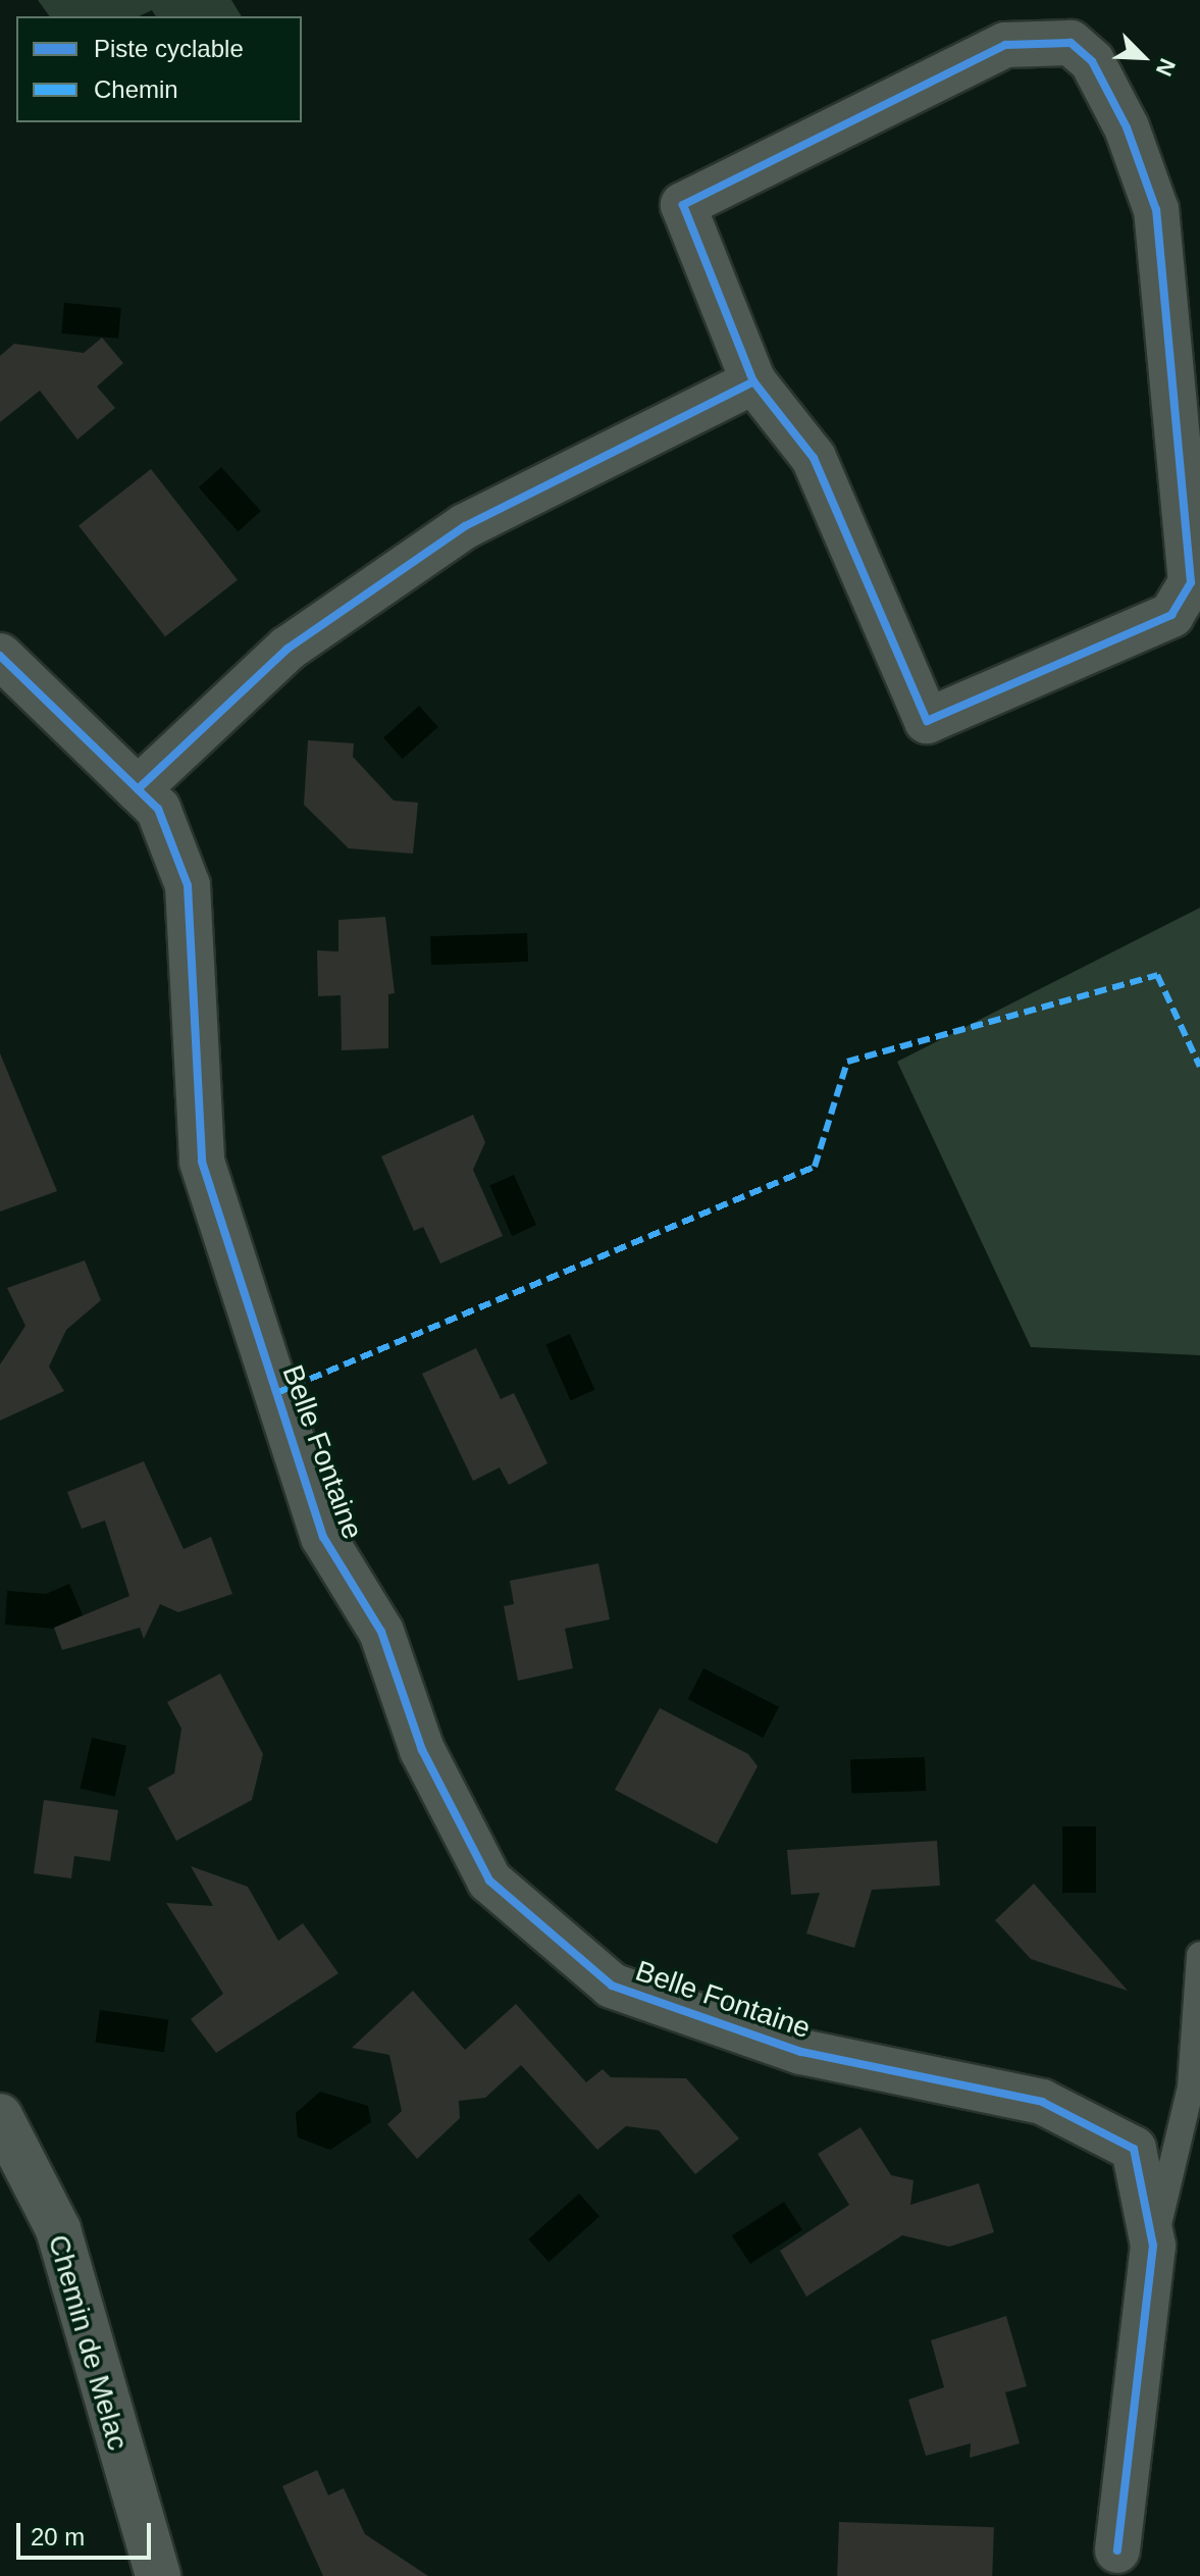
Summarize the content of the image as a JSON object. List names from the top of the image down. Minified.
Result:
{"streets":{"street":["Belle Fontaine","Chemin de Melac"]},"legend":["Piste cyclable","Chemin"],"scale_bar":"20 m","north":"bottom right"}
